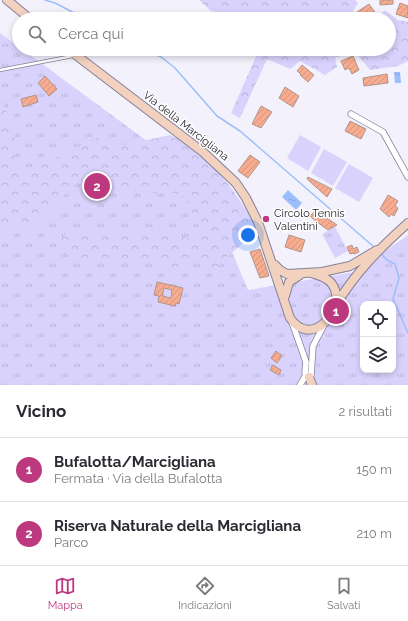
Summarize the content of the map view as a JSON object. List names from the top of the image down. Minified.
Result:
{"streets":{"street":["Via della Marcigliana"]},"places":["Circolo Tennis Valentini"],"page":{"search":"Cerca qui","pins":["2","1"],"heading":["Vicino","2 risultati"],"list":[{"mark":"1","name":"Bufalotta/Marcigliana","note":"Fermata · Via della Bufalotta","value":"150 m"},{"mark":"2","name":"Riserva Naturale della Marcigliana","note":"Parco","value":"210 m"}],"nav":["Mappa","Indicazioni","Salvati"]}}
